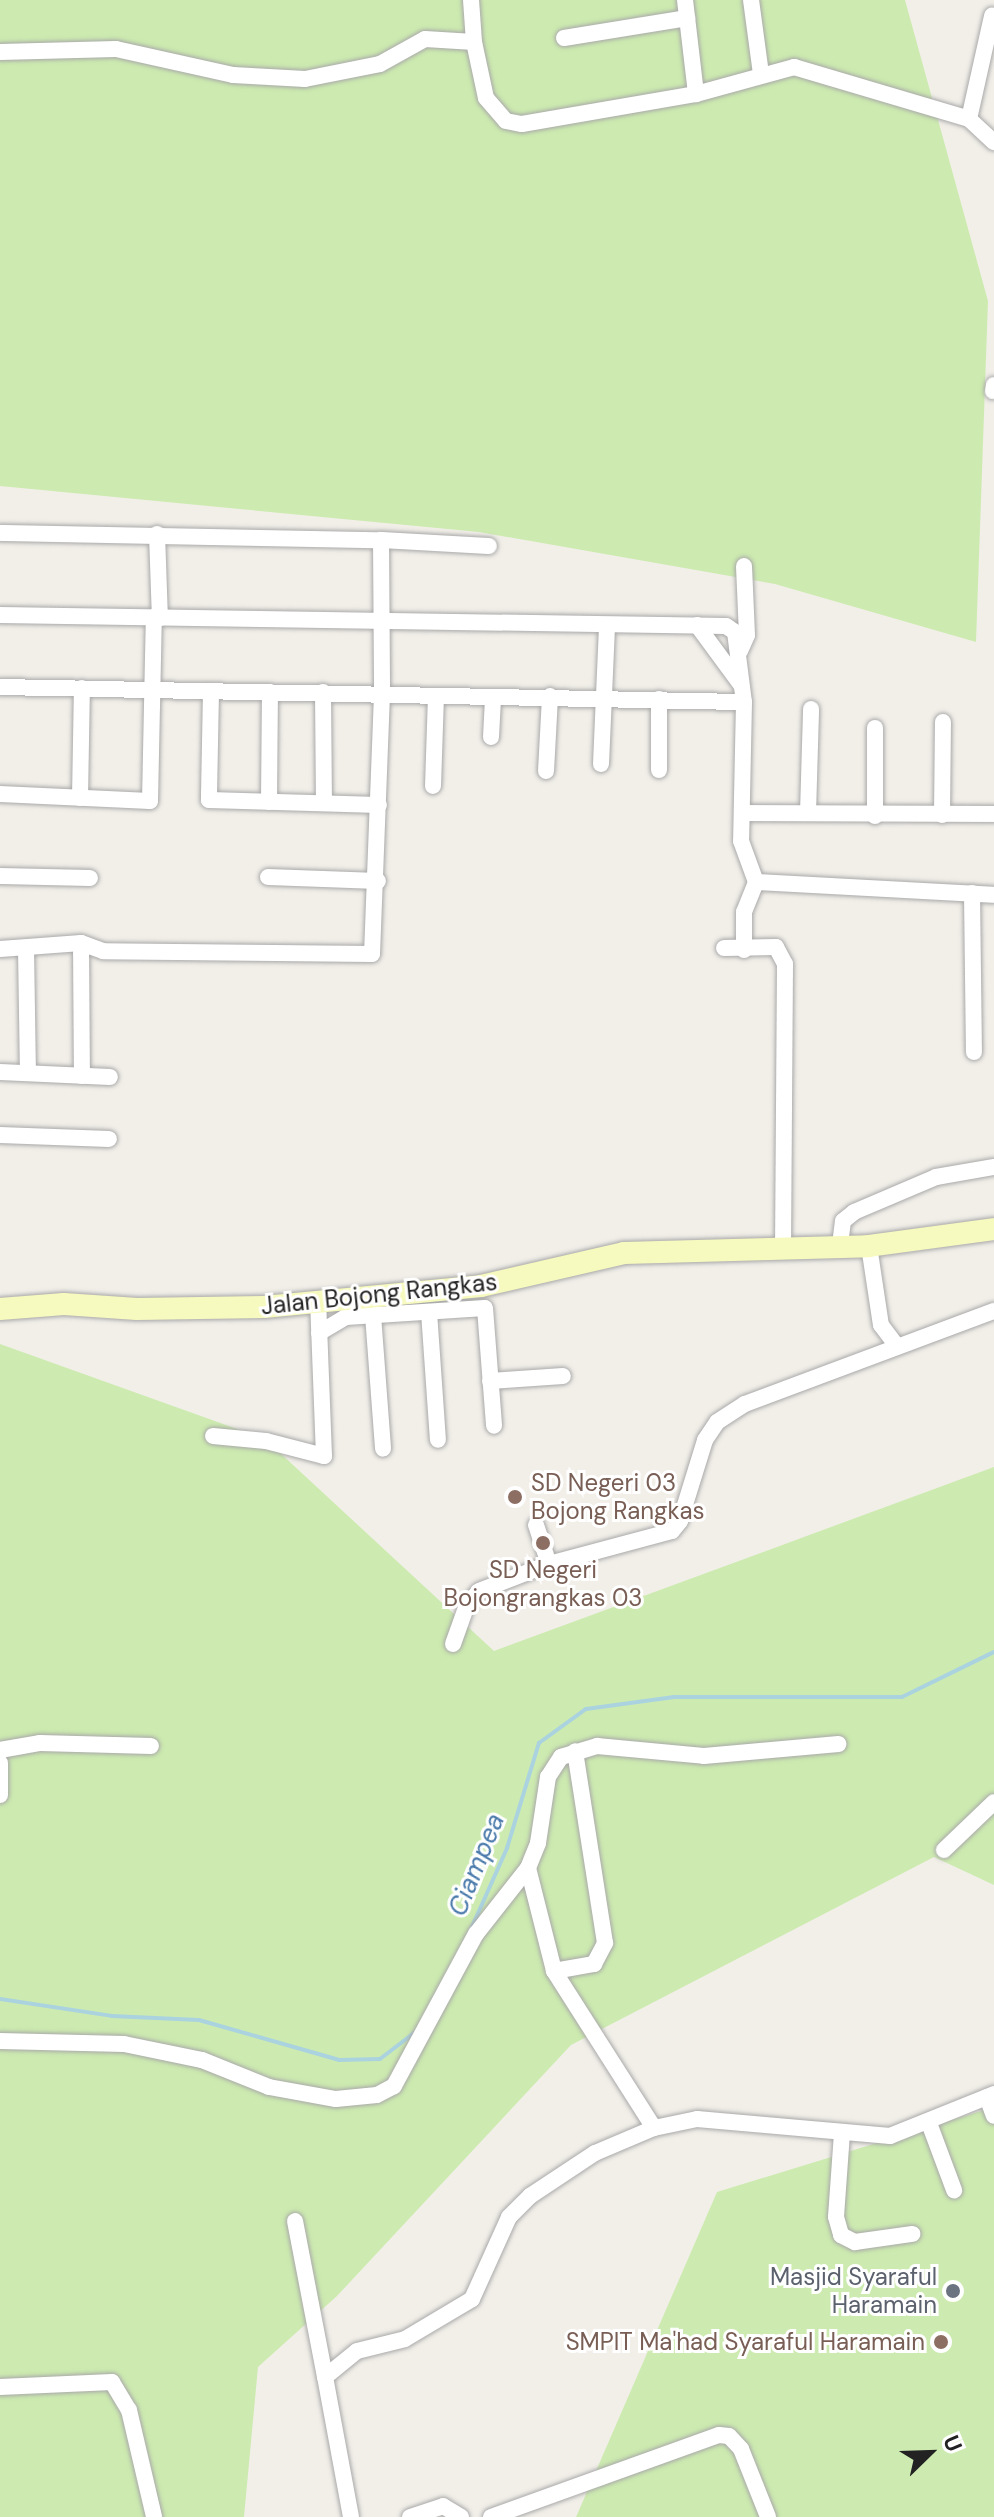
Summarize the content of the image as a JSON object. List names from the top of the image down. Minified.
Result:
{"streets":{"main road":["Jalan Bojong Rangkas"]},"water":["Ciampea"],"places":["SD Negeri 03 Bojong Rangkas","SD Negeri Bojongrangkas 03","Masjid Syaraful Haramain","SMPIT Ma'had Syaraful Haramain"],"north":"top right"}
